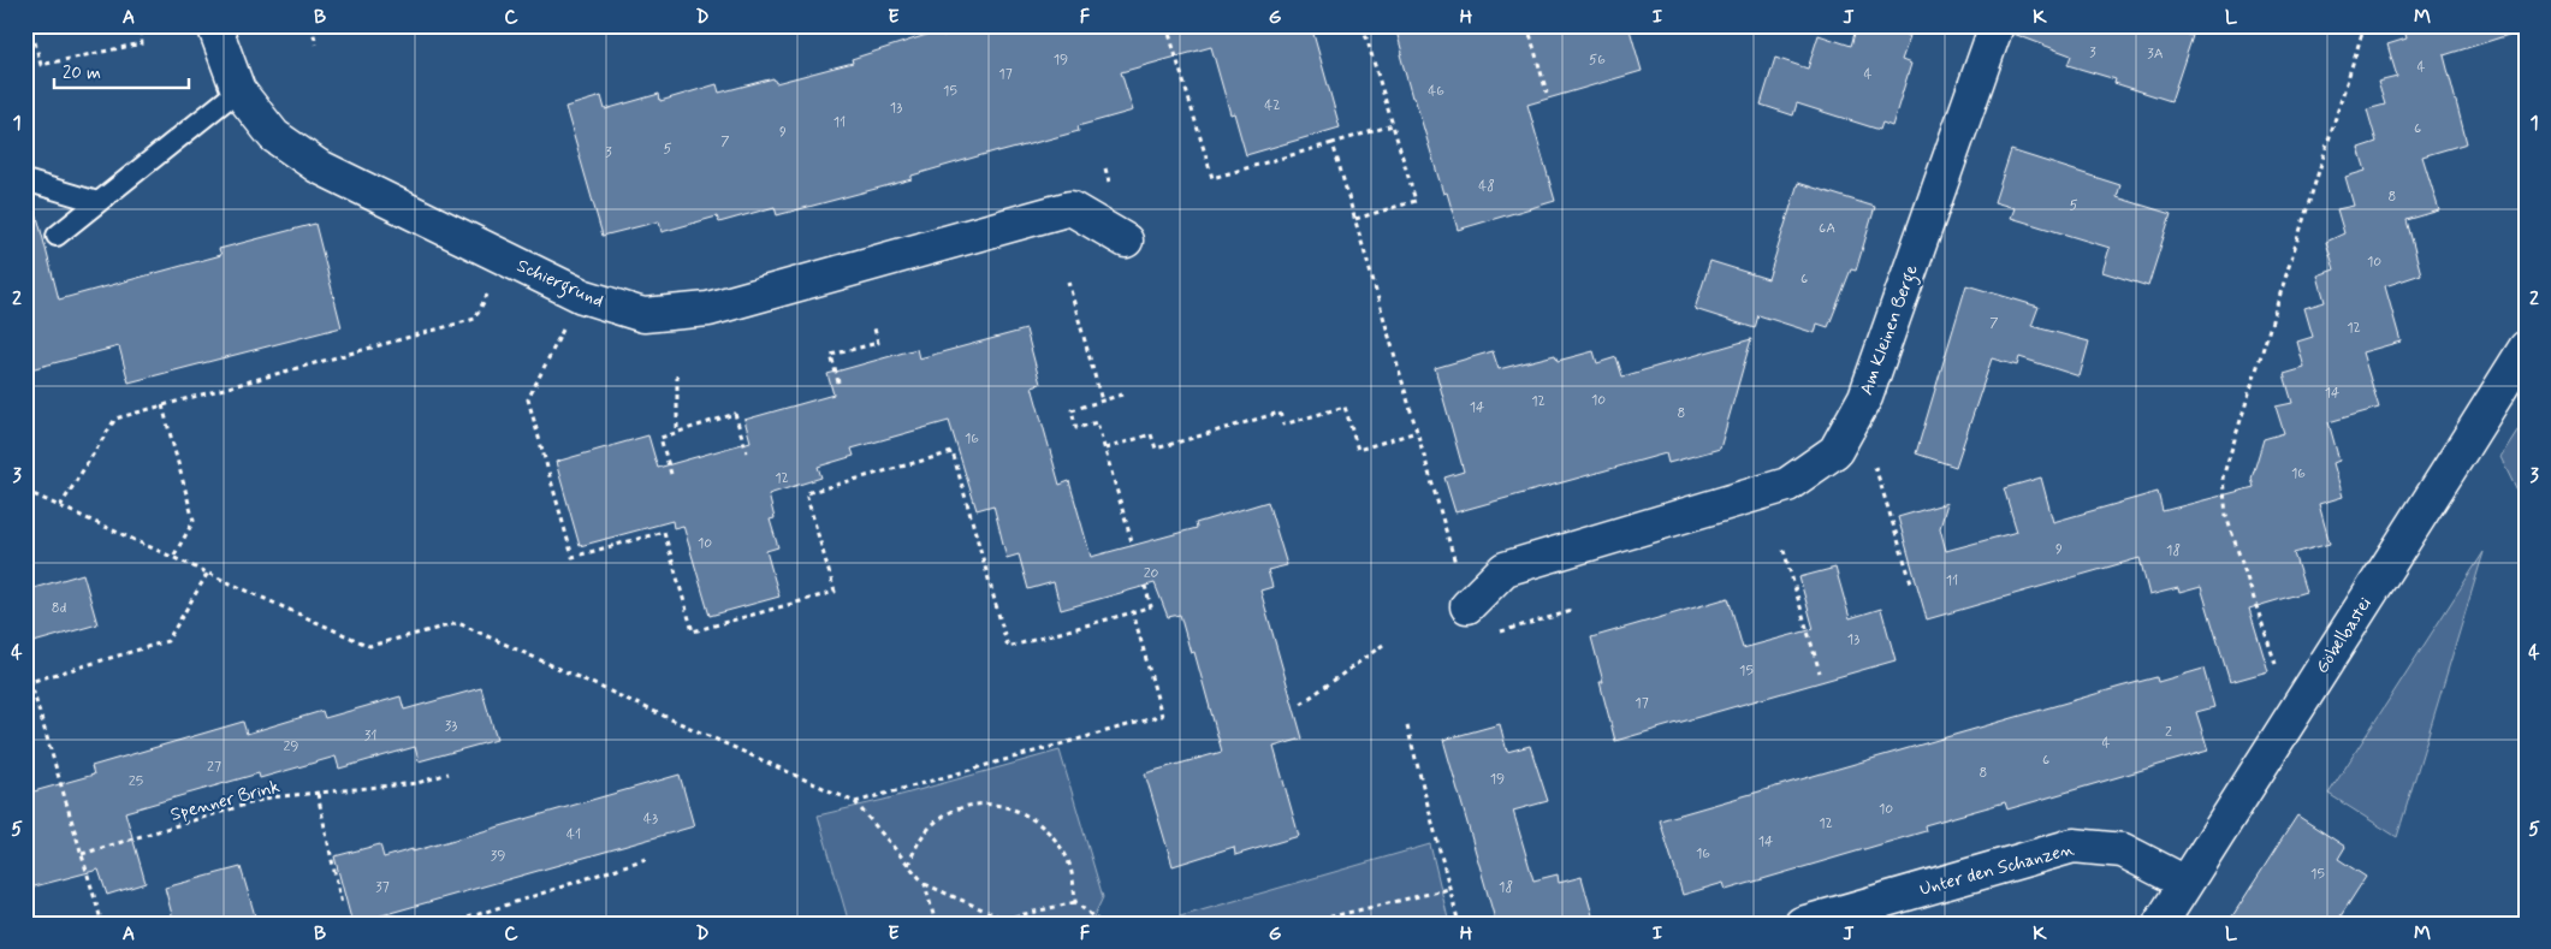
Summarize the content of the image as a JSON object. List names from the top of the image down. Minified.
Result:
{"streets":{"street":["Schiergrund","Am Kleinen Berge","Göbelbastei","Unter den Schanzen"],"path":["Spenner Brink"]},"crossings":[["Göbelbastei","Unter den Schanzen"]],"house_numbers":["3","3A","19","56","4","17","4","15","46","42","13","11","6","9","7","5","3","48","8","5","6A","10","6","7","12","14","10","12","14","8","16","16","12","10","9","18","20","11","8d","13","15","17","33","2","31","4","29","6","27","8","19","25","10","43","12","41","14","16","39","15","37","18"],"scale_bar":"20 m","grid":{"columns":["A","B","C","D","E","F","G","H","I","J","K","L","M"],"rows":["1","2","3","4","5"]}}
